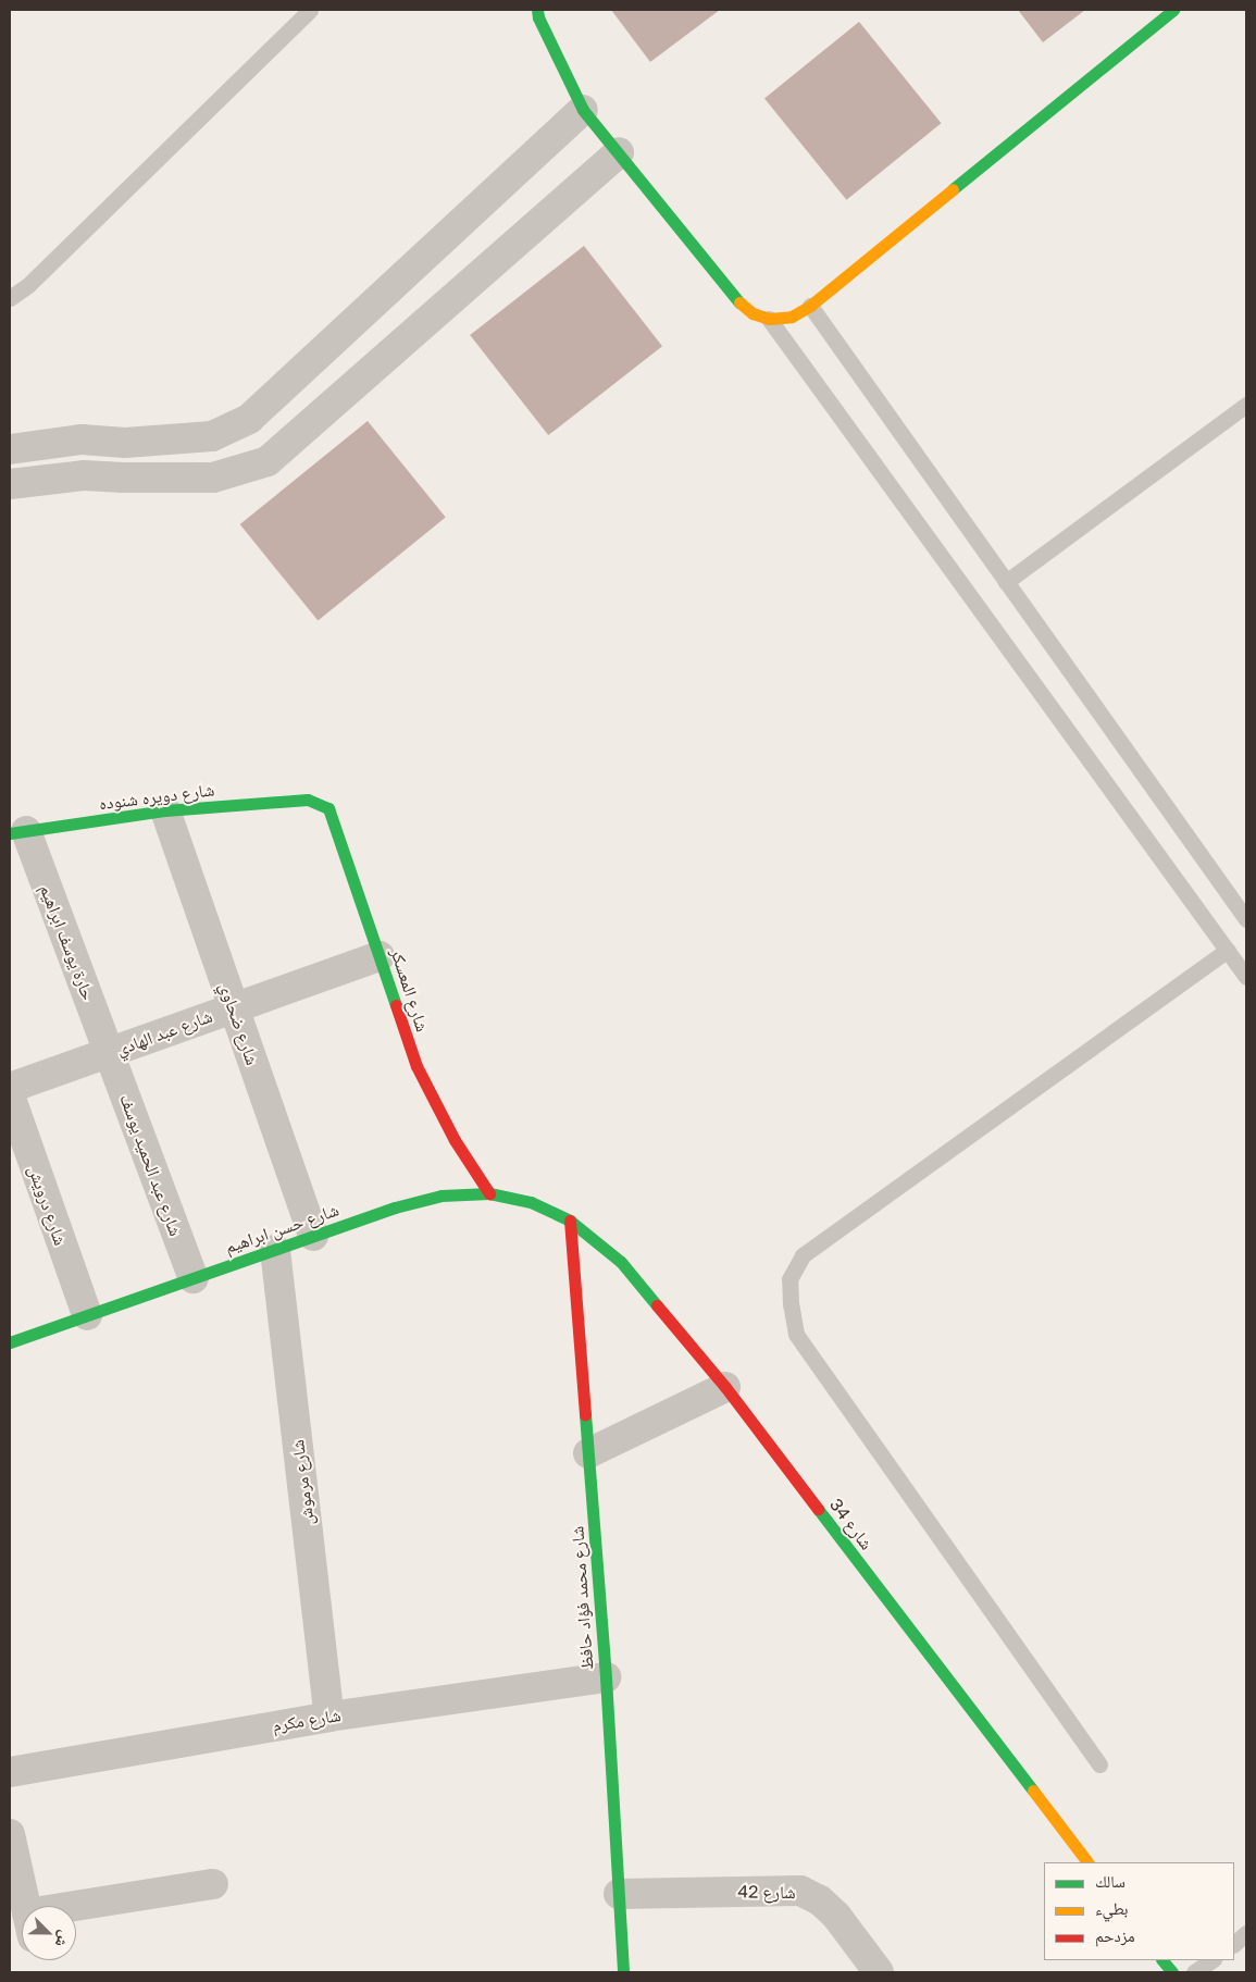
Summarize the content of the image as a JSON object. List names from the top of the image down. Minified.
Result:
{"streets":{"street":["شارع دويره شنوده","حارة يوسف ابراهيم","شارع المعسكر","شارع ضحاوي","شارع عبد الهادي","شارع عبد الحميد يوسف","شارع درويش","شارع حسن ابراهيم","شارع مرموش","شارع 34","شارع محمد فؤاد حافظ","شارع مكرم","شارع 42"]},"crossings":[["شارع دويره شنوده","حارة يوسف ابراهيم"],["شارع دويره شنوده","شارع المعسكر"],["شارع دويره شنوده","شارع ضحاوي"],["حارة يوسف ابراهيم","شارع عبد الهادي"],["حارة يوسف ابراهيم","شارع عبد الحميد يوسف"],["شارع المعسكر","شارع عبد الهادي"],["شارع المعسكر","شارع حسن ابراهيم"],["شارع ضحاوي","شارع عبد الهادي"],["شارع ضحاوي","شارع حسن ابراهيم"],["شارع عبد الهادي","شارع عبد الحميد يوسف"],["شارع عبد الحميد يوسف","شارع حسن ابراهيم"],["شارع درويش","شارع حسن ابراهيم"],["شارع حسن ابراهيم","شارع مرموش"],["شارع حسن ابراهيم","شارع 34"],["شارع حسن ابراهيم","شارع محمد فؤاد حافظ"],["شارع مرموش","شارع مكرم"],["شارع 34","شارع محمد فؤاد حافظ"],["شارع محمد فؤاد حافظ","شارع مكرم"],["شارع محمد فؤاد حافظ","شارع 42"]],"legend":["سالك","بطيء","مزدحم"],"north":"bottom right"}
